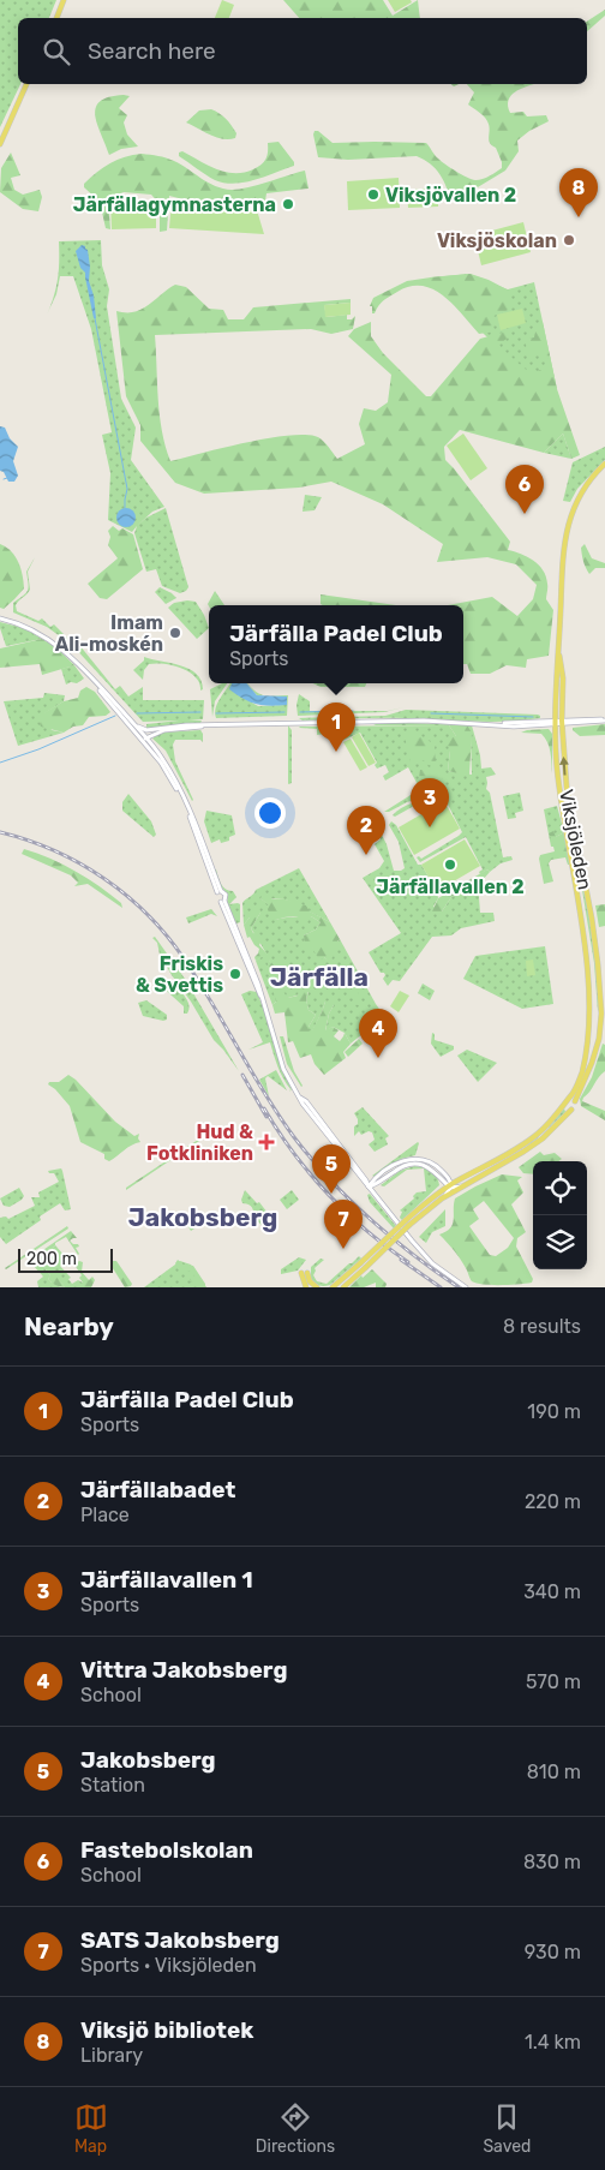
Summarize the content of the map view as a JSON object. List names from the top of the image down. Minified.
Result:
{"streets":{"main road":["Viksjöleden"]},"districts":["Järfälla","Jakobsberg"],"places":{"other":["Viksjövallen 2","Järfällagymnasterna","Viksjöskolan","Imam Ali-moskén","Järfällavallen 2","Friskis & Svettis"],"health":["Hud & Fotkliniken"]},"scale_bar":"200 m","page":{"search":"Search here","pins":["8","6","1","3","2","4","5","7"],"popup":["Järfälla Padel Club","Sports"],"scale":"200 m","heading":["Nearby","8 results"],"list":[{"mark":"1","name":"Järfälla Padel Club","note":"Sports","value":"190 m"},{"mark":"2","name":"Järfällabadet","note":"Place","value":"220 m"},{"mark":"3","name":"Järfällavallen 1","note":"Sports","value":"340 m"},{"mark":"4","name":"Vittra Jakobsberg","note":"School","value":"570 m"},{"mark":"5","name":"Jakobsberg","note":"Station","value":"810 m"},{"mark":"6","name":"Fastebolskolan","note":"School","value":"830 m"},{"mark":"7","name":"SATS Jakobsberg","note":"Sports · Viksjöleden","value":"930 m"},{"mark":"8","name":"Viksjö bibliotek","note":"Library","value":"1.4 km"}],"nav":["Map","Directions","Saved"]}}
